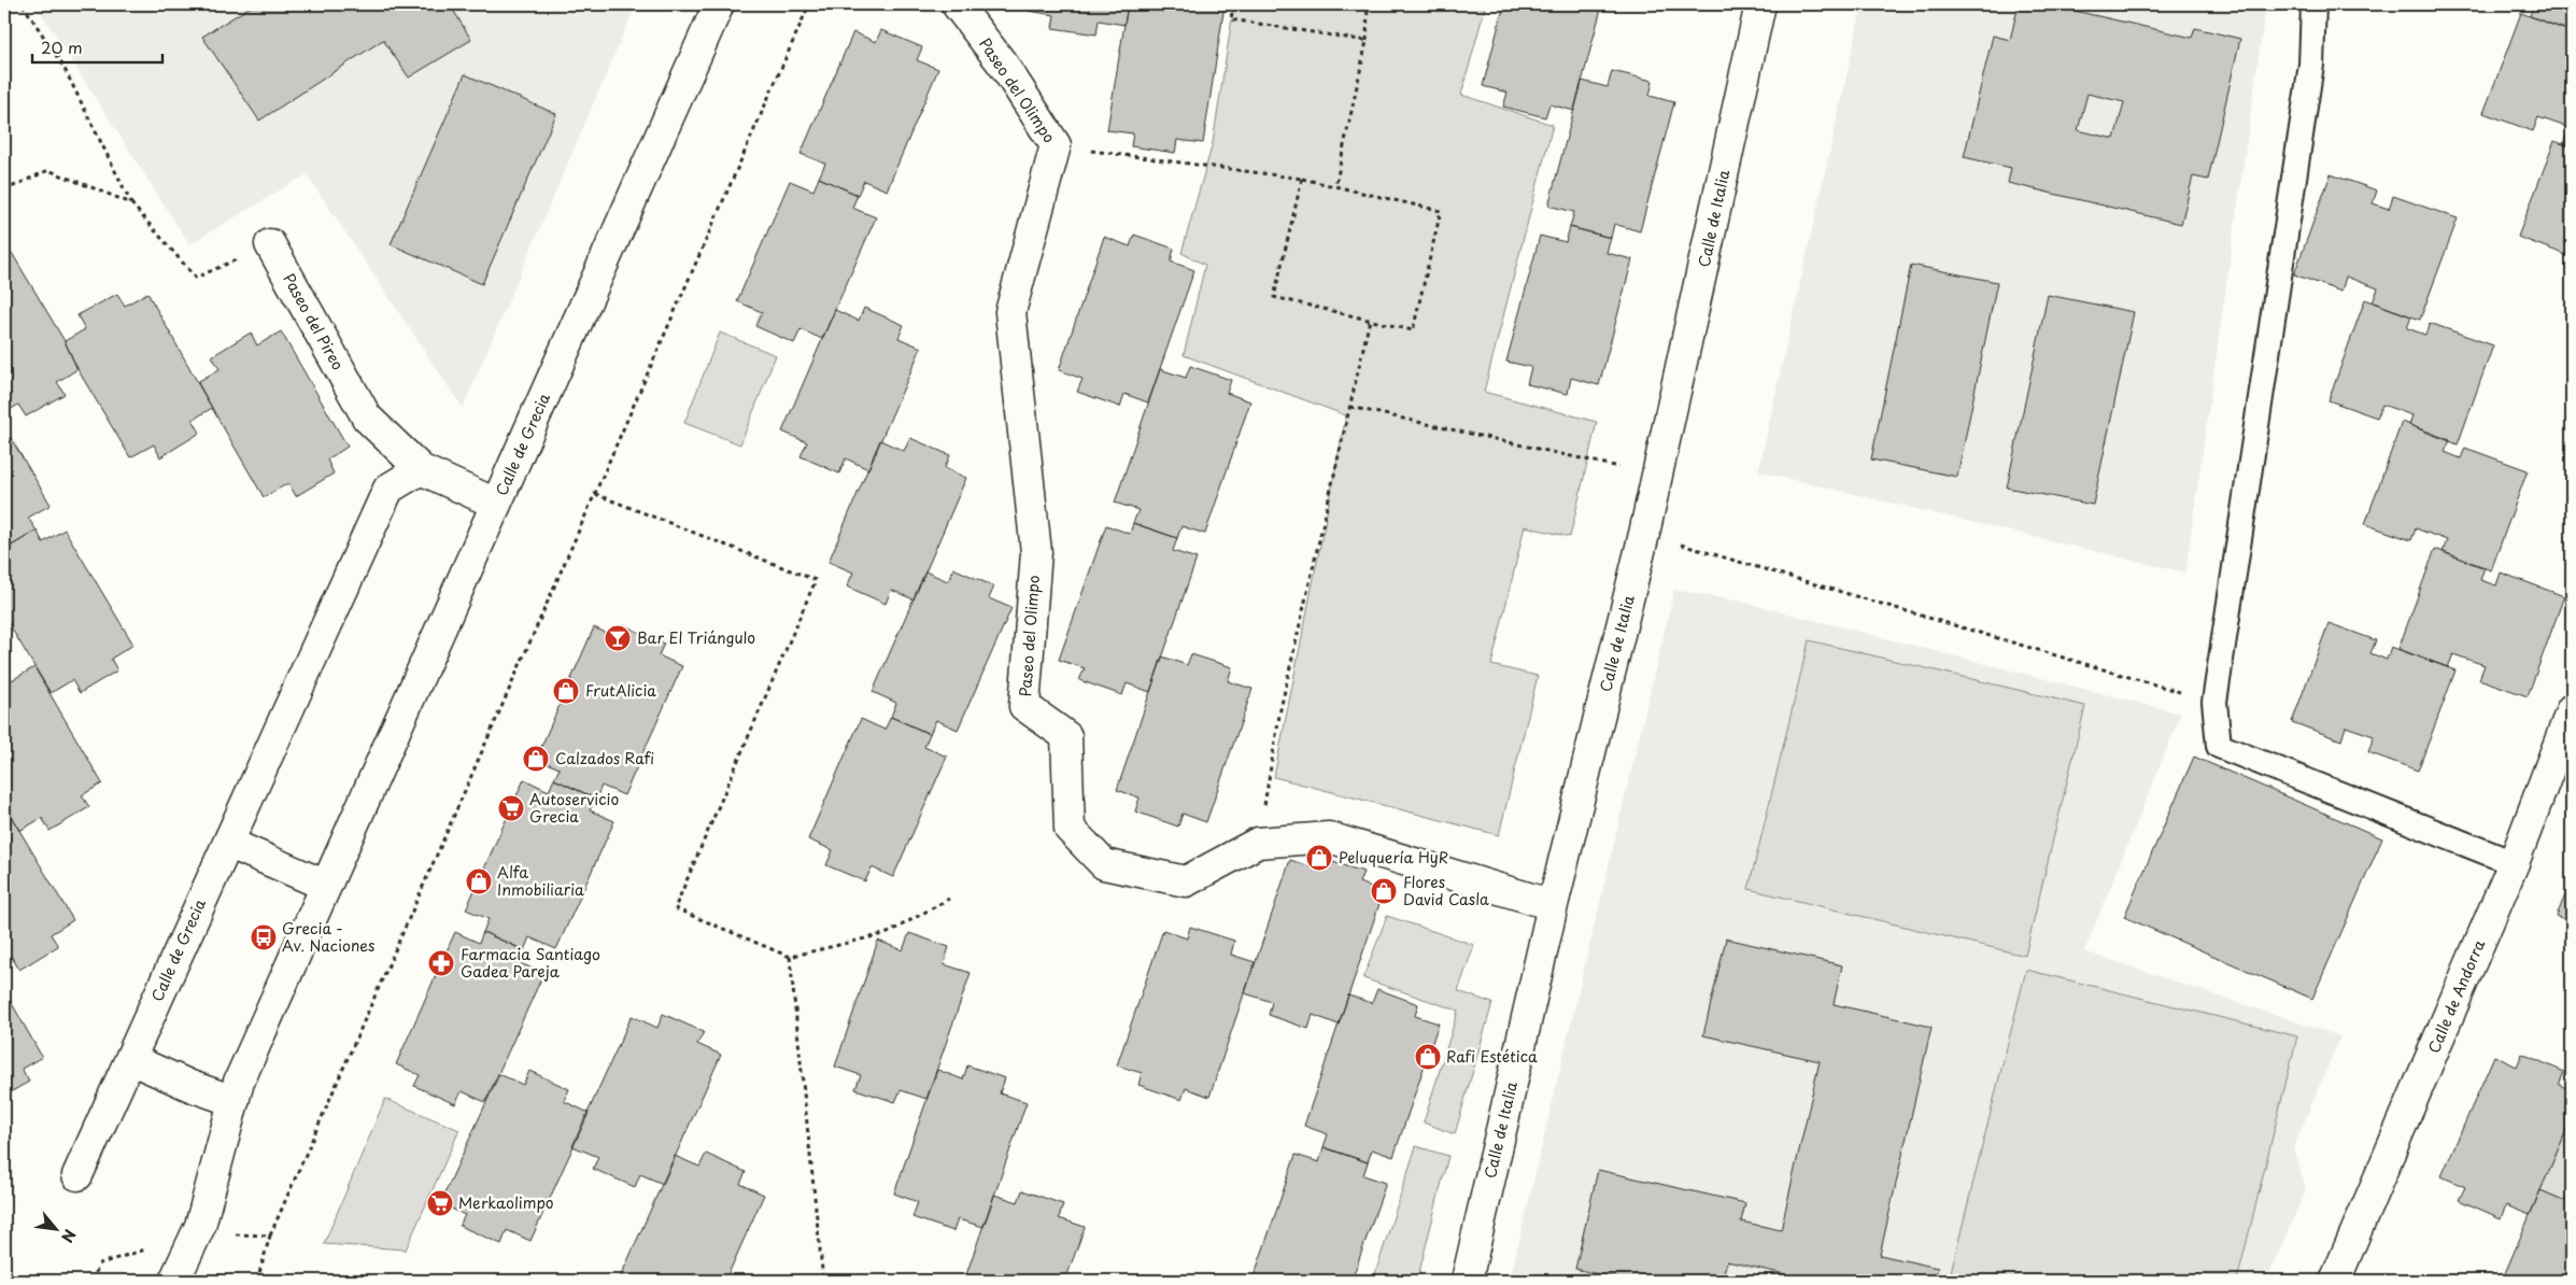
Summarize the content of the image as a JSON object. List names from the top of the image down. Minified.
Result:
{"streets":{"street":["Paseo del Olimpo","Calle de Italia","Paseo del Pireo","Calle de Grecia","Calle de Andorra"]},"crossings":[["Paseo del Olimpo","Calle de Italia"],["Paseo del Pireo","Calle de Grecia"]],"places":{"bar":["Bar El Triángulo"],"shop":["FrutAlicia","Calzados Rafi","Peluquería HyR","Alfa Inmobiliaria","Flores David Casla","Rafi Estética"],"supermarket":["Autoservicio Grecia","Merkaolimpo"],"bus stop":["Grecia - Av. Naciones"],"pharmacy":["Farmacia Santiago Gadea Pareja"]},"scale_bar":"20 m","north":"bottom right"}
